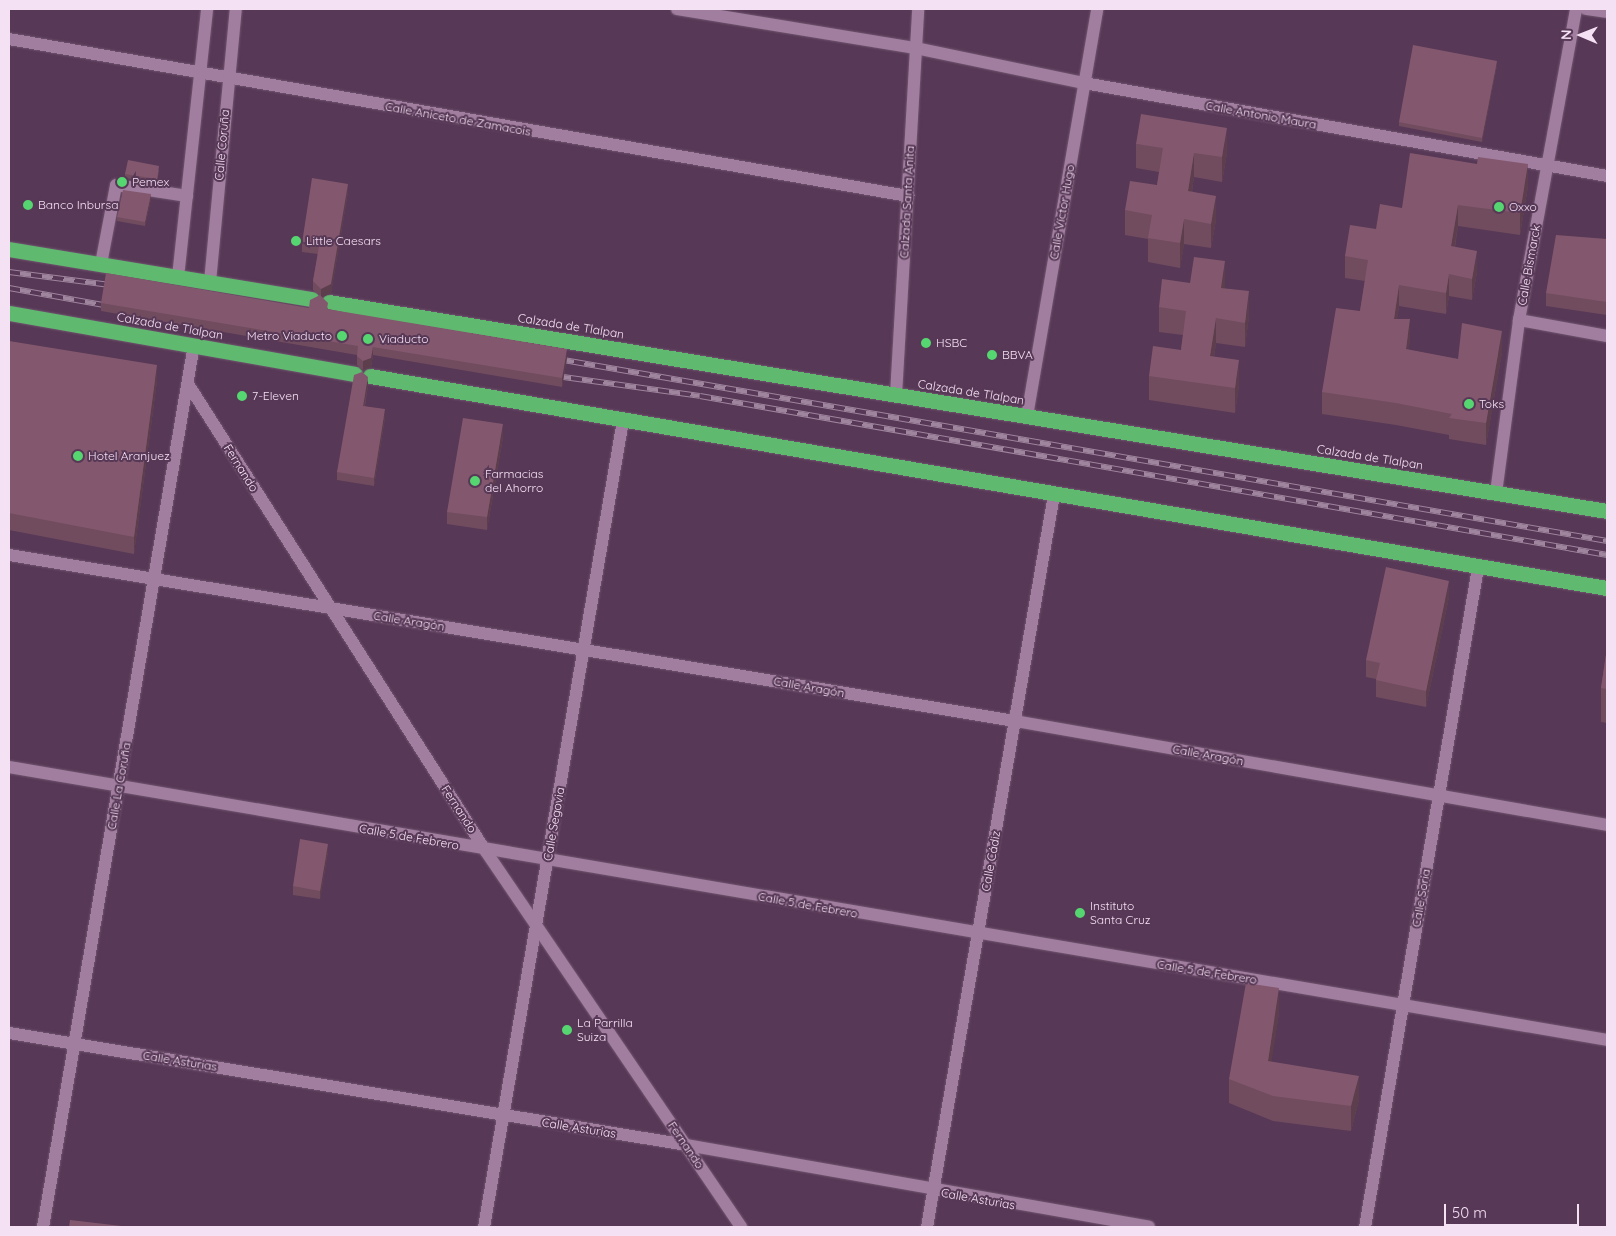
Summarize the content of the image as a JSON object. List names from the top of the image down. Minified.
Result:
{"streets":{"highway":["Calzada de Tlalpan"],"street":["Calle Antonio Maura","Calle Aniceto de Zamacois","Calle Coruña","Calzada Santa Anita","Calle Víctor Hugo","Calle Bismarck","Fernando","Calle Aragón","Calle La Coruña","Calle Segovia","Calle 5 de Febrero","Calle Cádiz","Calle Soria","Calle Asturias"]},"crossings":[["Calle Antonio Maura","Calzada Santa Anita"],["Calle Antonio Maura","Calle Víctor Hugo"],["Calle Antonio Maura","Calle Bismarck"],["Calle Aniceto de Zamacois","Calle Coruña"],["Calle Aniceto de Zamacois","Calzada Santa Anita"],["Calzada Santa Anita","Calzada de Tlalpan"],["Calle Víctor Hugo","Calzada de Tlalpan"],["Calle Bismarck","Calzada de Tlalpan"],["Calzada de Tlalpan","Calle La Coruña"],["Calzada de Tlalpan","Calle Segovia"],["Calzada de Tlalpan","Calle Cádiz"],["Calzada de Tlalpan","Calle Soria"],["Fernando","Calle Aragón"],["Fernando","Calle La Coruña"],["Fernando","Calle Segovia"],["Fernando","Calle 5 de Febrero"],["Fernando","Calle Asturias"],["Calle Aragón","Calle La Coruña"],["Calle Aragón","Calle Segovia"],["Calle Aragón","Calle Cádiz"],["Calle Aragón","Calle Soria"],["Calle La Coruña","Calle 5 de Febrero"],["Calle La Coruña","Calle Asturias"],["Calle Segovia","Calle 5 de Febrero"],["Calle Segovia","Calle Asturias"],["Calle 5 de Febrero","Calle Cádiz"],["Calle 5 de Febrero","Calle Soria"],["Calle Cádiz","Calle Asturias"]],"places":["Pemex","Banco Inbursa","Oxxo","Little Caesars","Metro Viaducto","Viaducto","HSBC","BBVA","7-Eleven","Toks","Hotel Aranjuez","Farmacias del Ahorro","Instituto Santa Cruz","La Parrilla Suiza"],"scale_bar":"50 m","north":"left"}
